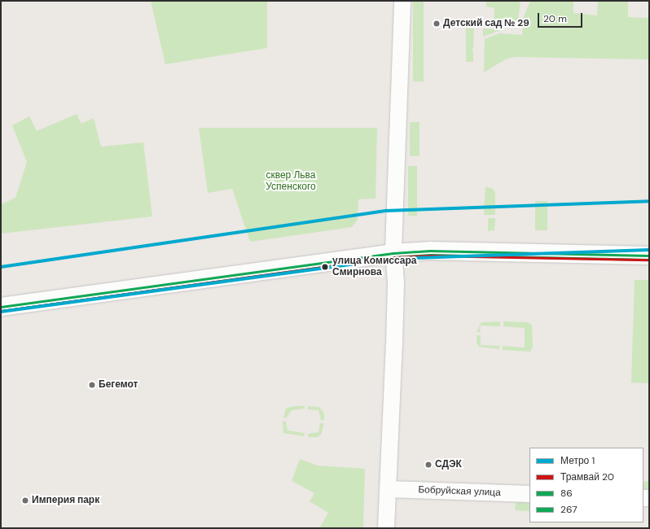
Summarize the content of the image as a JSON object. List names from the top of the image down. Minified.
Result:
{"streets":{"street":["Бобруйская улица"]},"parks":["сквер Льва Успенского"],"places":["Детский сад № 29","улица Комиссара Смирнова","Бегемот","СДЭК","Империя парк"],"lines":["metro line 1","transit line 86","transit line 267","tram line 20"],"legend":["Метро 1","Трамвай 20","86","267"],"scale_bar":"20 m"}
